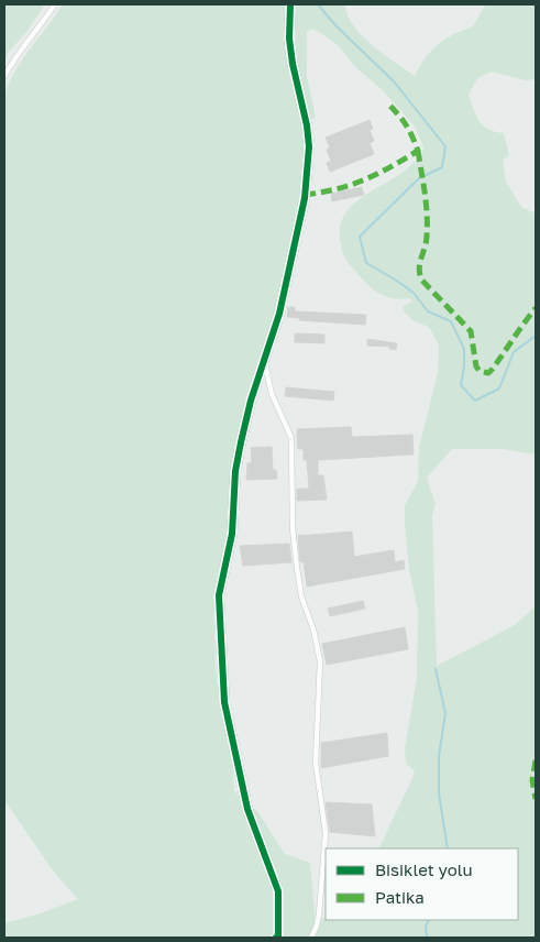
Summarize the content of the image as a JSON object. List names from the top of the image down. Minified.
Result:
{"legend":["Bisiklet yolu","Patika"]}
